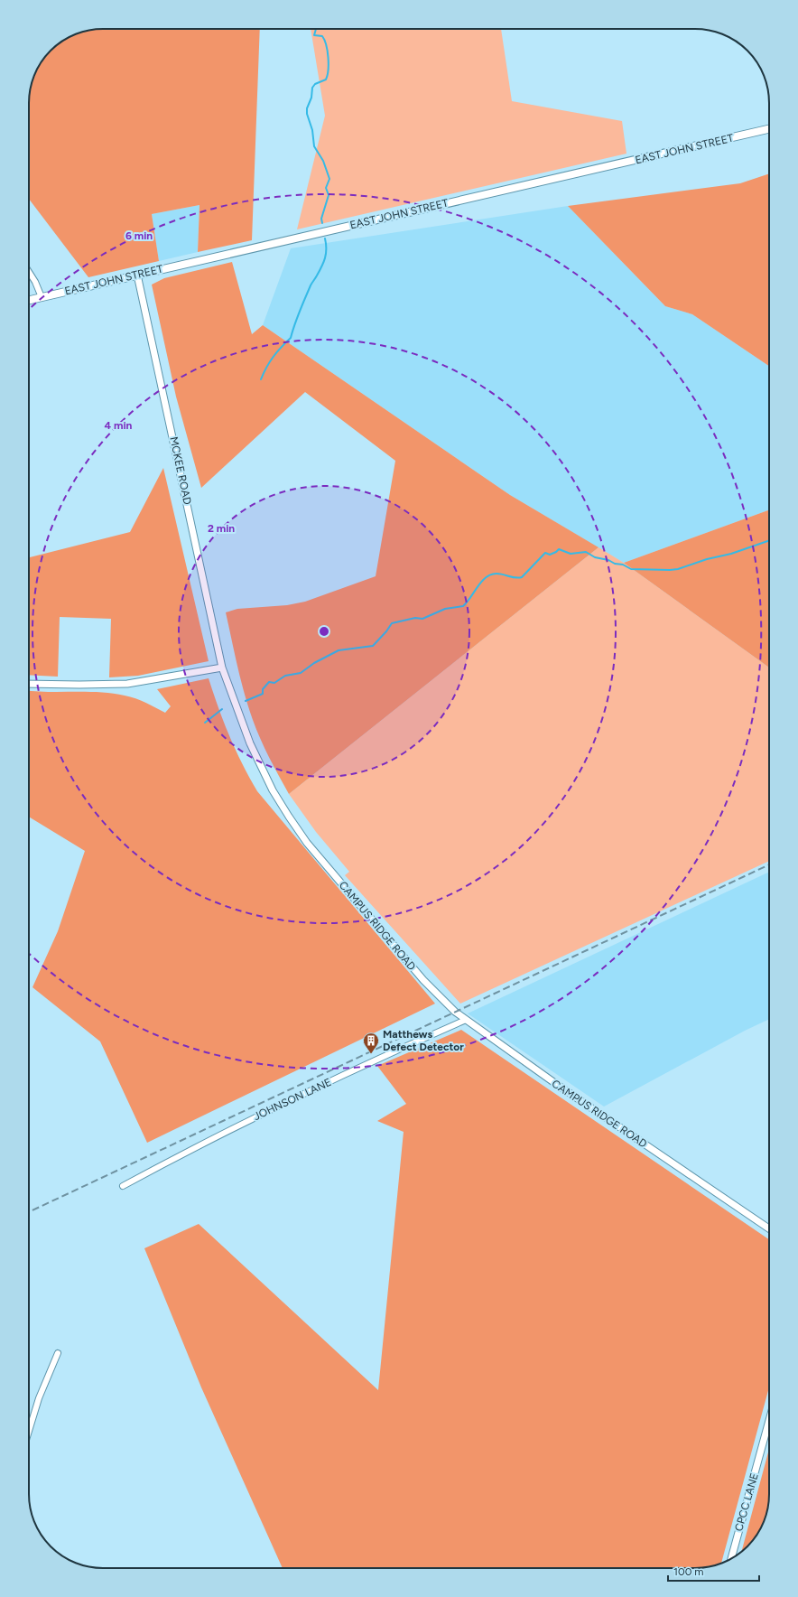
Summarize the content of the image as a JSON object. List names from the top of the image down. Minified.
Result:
{"streets":{"main road":["EAST JOHN STREET"],"street":["MCKEE ROAD","CAMPUS RIDGE ROAD","JOHNSON LANE","CPCC LANE"]},"crossings":[["EAST JOHN STREET","MCKEE ROAD"],["MCKEE ROAD","CAMPUS RIDGE ROAD"],["CAMPUS RIDGE ROAD","JOHNSON LANE"]],"places":{"building":["Matthews Defect Detector"]},"scale_bar":"100 m","rings":["6 min","4 min","2 min"]}
